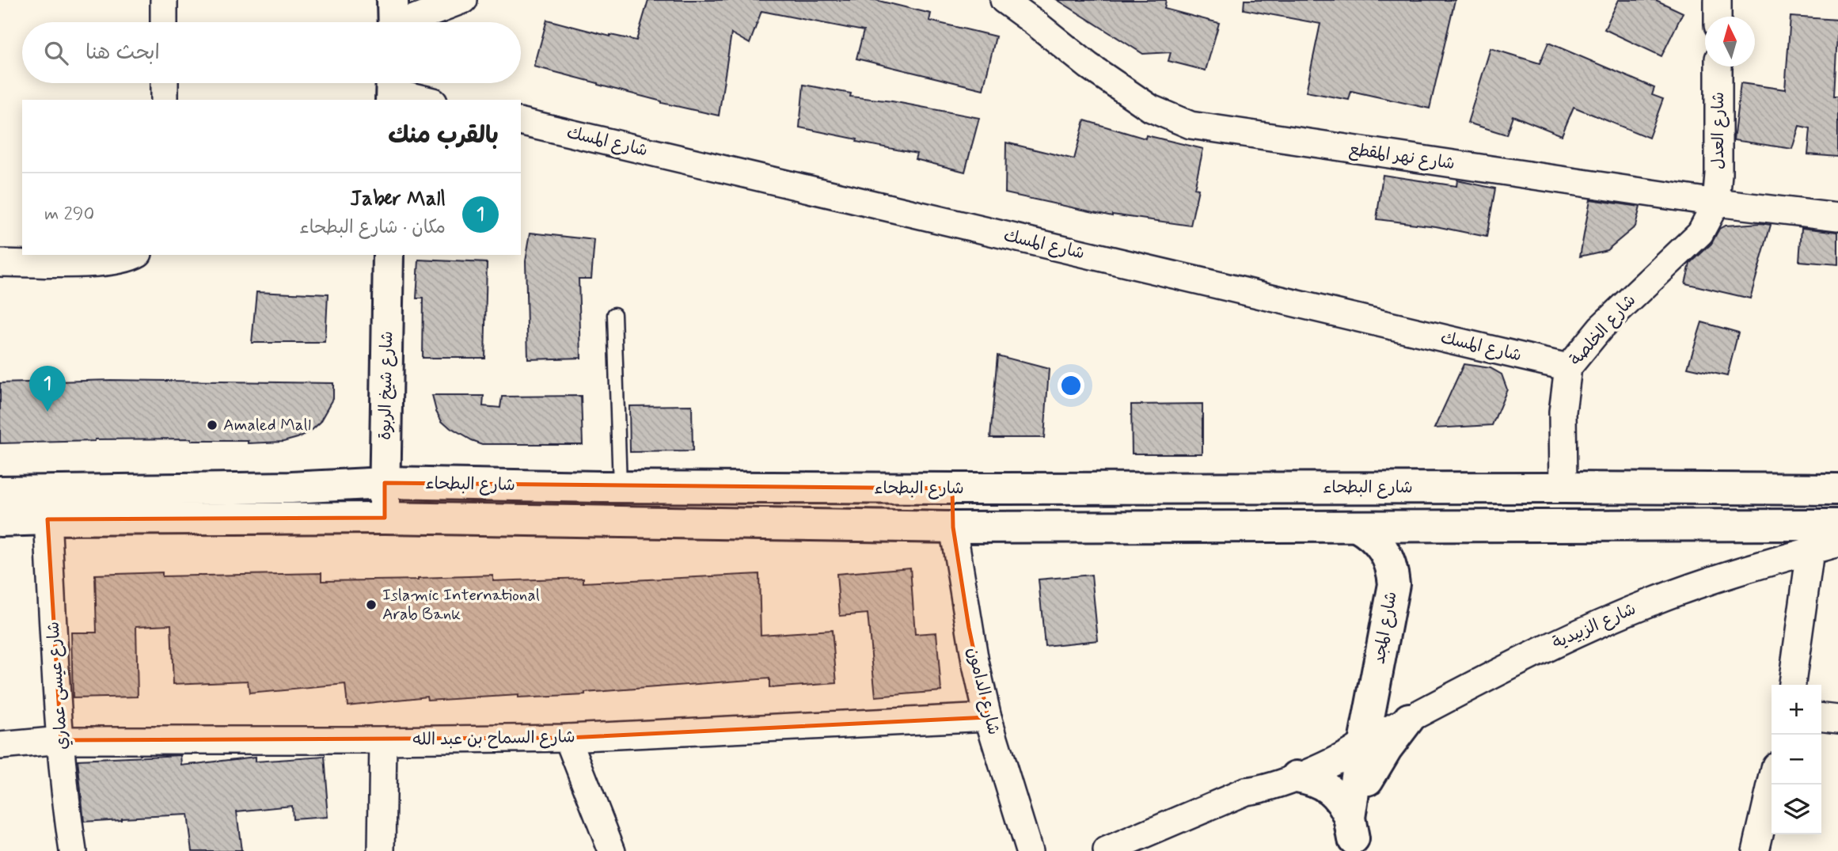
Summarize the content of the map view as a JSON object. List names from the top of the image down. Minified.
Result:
{"streets":{"street":["شارع العدل","شارع المسك","شارع نهر المقطع","شارع الخلصة","شارع شيخ الربوة","شارع البطحاء","شارع الزبيدية","شارع المجد","شارع عيسى عماري","شارع الدامون","شارع السماح بن عبد الله"]},"crossings":[["شارع العدل","شارع نهر المقطع"],["شارع العدل","شارع الخلصة"],["شارع المسك","شارع الخلصة"],["شارع نهر المقطع","شارع الخلصة"],["شارع الخلصة","شارع البطحاء"],["شارع شيخ الربوة","شارع البطحاء"],["شارع الزبيدية","شارع المجد"],["شارع عيسى عماري","شارع السماح بن عبد الله"],["شارع الدامون","شارع السماح بن عبد الله"]],"places":["Amaled Mall","Islamic International Arab Bank"],"north":"top","page":{"search":"ابحث هنا","heading":"بالقرب منك","list":[{"mark":"1","name":"Jaber Mall","note":"مكان · شارع البطحاء","value":"290 m"}],"pins":"1","map_buttons":["+","−"]}}
